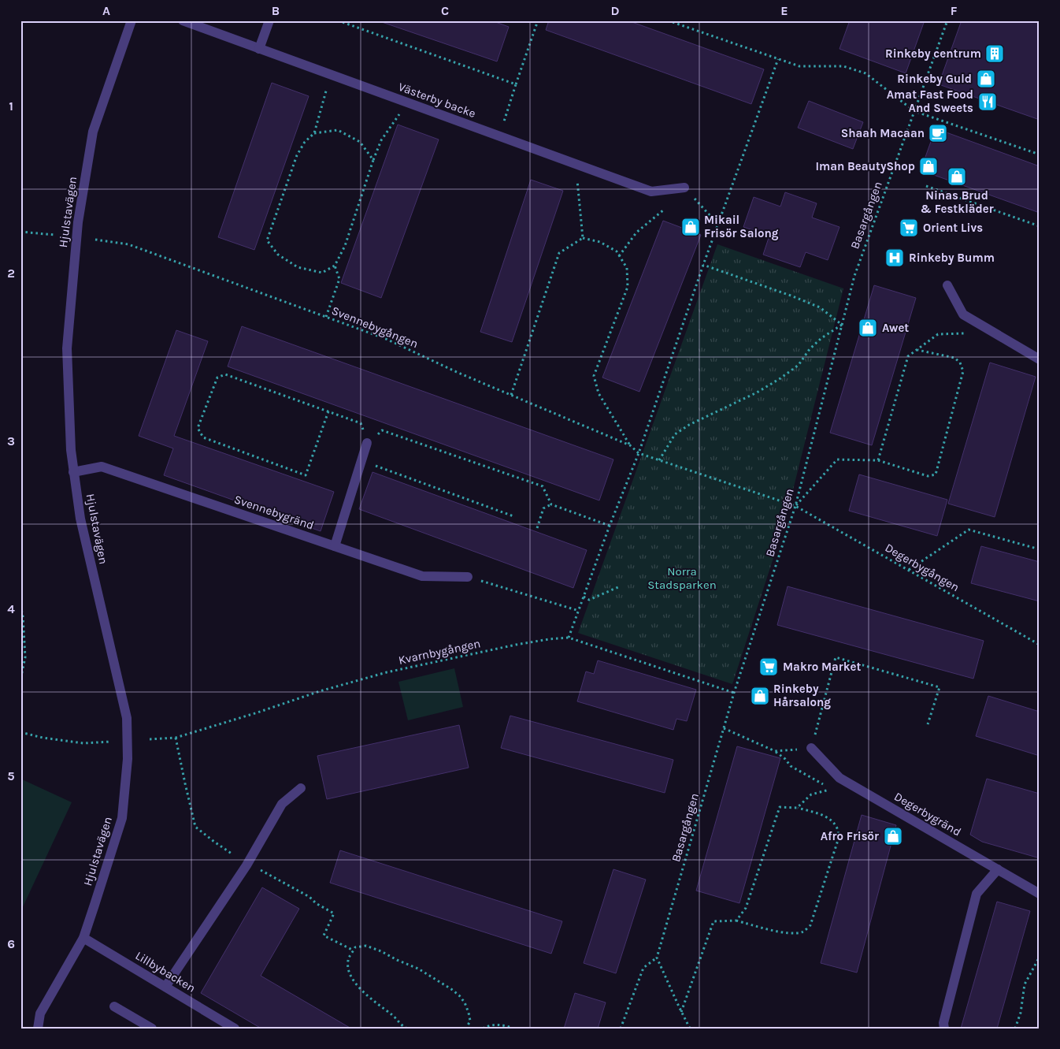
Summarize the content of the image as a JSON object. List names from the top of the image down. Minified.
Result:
{"streets":{"street":["Västerby backe","Hjulstavägen","Svennebygränd","Degerbygränd","Lillbybacken"],"path":["Basargången","Svennebygången","Degerbygången","Kvarnbygången"]},"crossings":[["Hjulstavägen","Svennebygränd"],["Hjulstavägen","Lillbybacken"],["Basargången","Degerbygången"],["Basargången","Kvarnbygången"],["Svennebygången","Degerbygången"]],"parks":["Norra Stadsparken"],"places":{"building":["Rinkeby centrum"],"shop":["Rinkeby Guld","Iman BeautyShop","Ninas Brud & Festkläder","Mikail Frisör Salong","Awet","Rinkeby Hårsalong","Afro Frisör"],"restaurant":["Amat Fast Food And Sweets"],"cafe":["Shaah Macaan"],"supermarket":["Orient Livs","Makro Market"],"hospital":["Rinkeby Bumm"]},"grid":{"columns":["A","B","C","D","E","F"],"rows":["1","2","3","4","5","6"]}}
